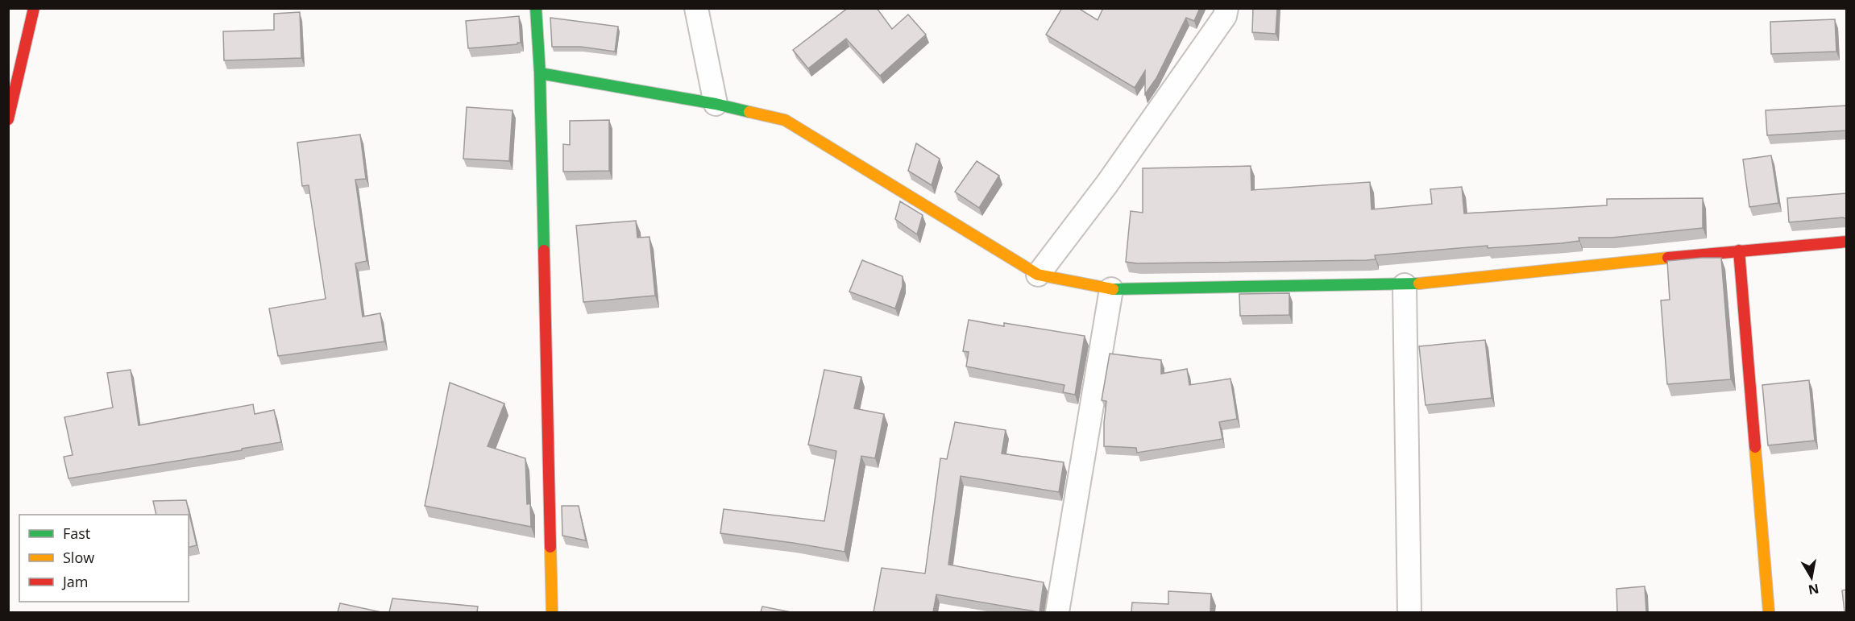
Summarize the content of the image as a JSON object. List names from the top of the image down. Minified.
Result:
{"legend":["Fast","Slow","Jam"],"north":"bottom"}
